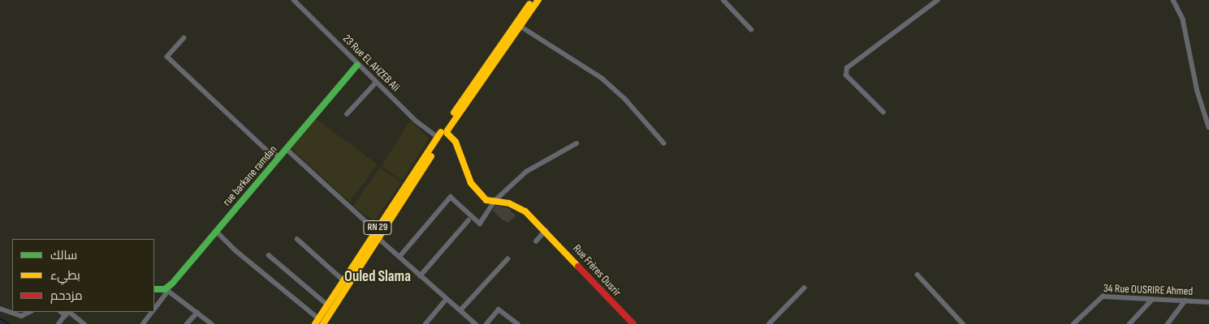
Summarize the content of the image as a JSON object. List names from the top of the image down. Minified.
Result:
{"streets":{"main road":["rue barkane ramdan","RN 29","Rue Frères Ousrir"],"street":["23 Rue EL AHZEB Ali","34 Rue OUSRIRE Ahmed"]},"crossings":[["23 Rue EL AHZEB Ali","rue barkane ramdan"],["23 Rue EL AHZEB Ali","RN 29"],["23 Rue EL AHZEB Ali","Rue Frères Ousrir"],["RN 29","Rue Frères Ousrir"]],"districts":["Ouled Slama"],"legend":["سالك","بطيء","مزدحم"]}
